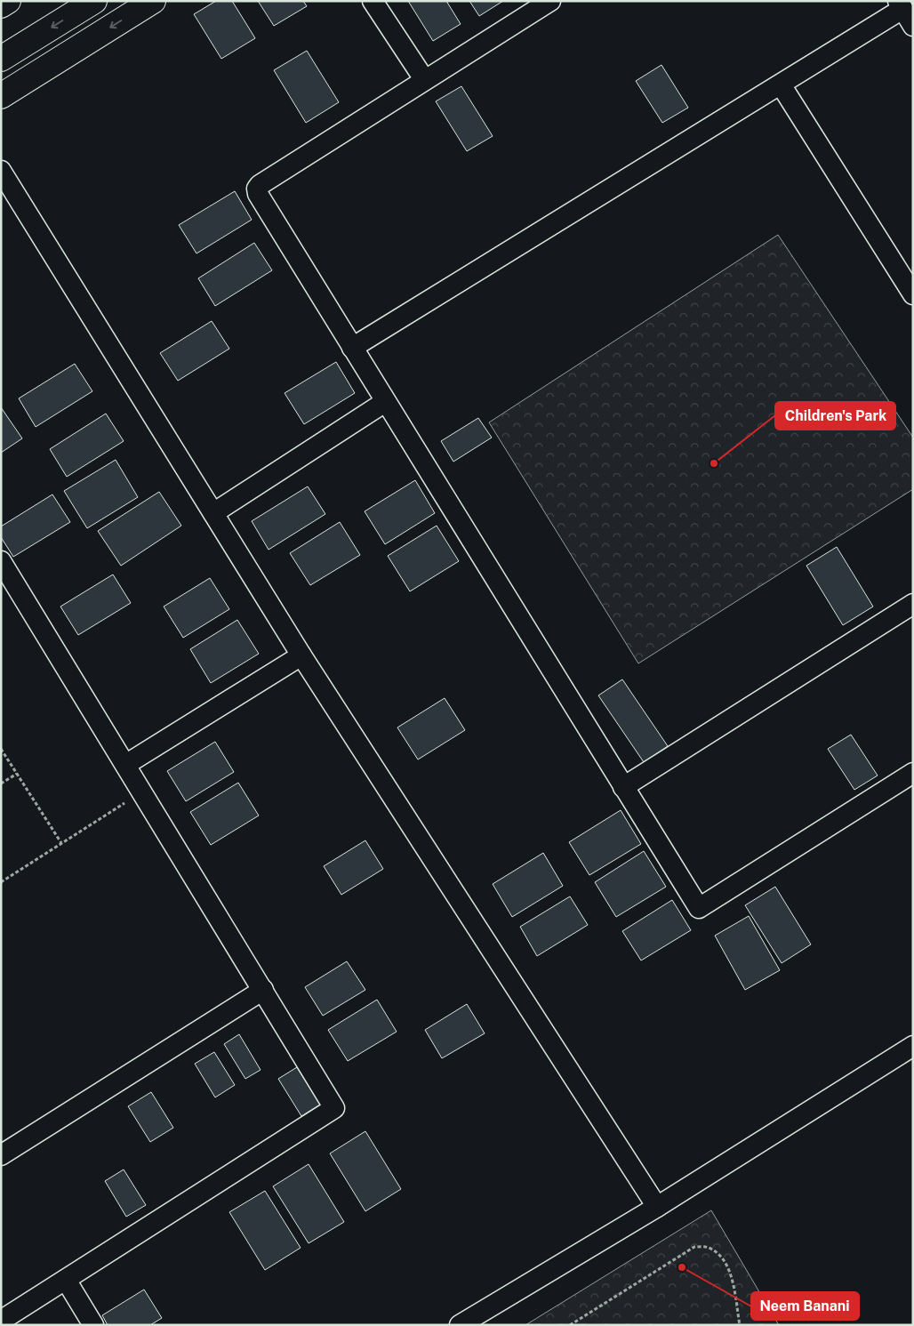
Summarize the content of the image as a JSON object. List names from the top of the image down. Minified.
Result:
{"places":["Children's Park","Neem Banani"]}
